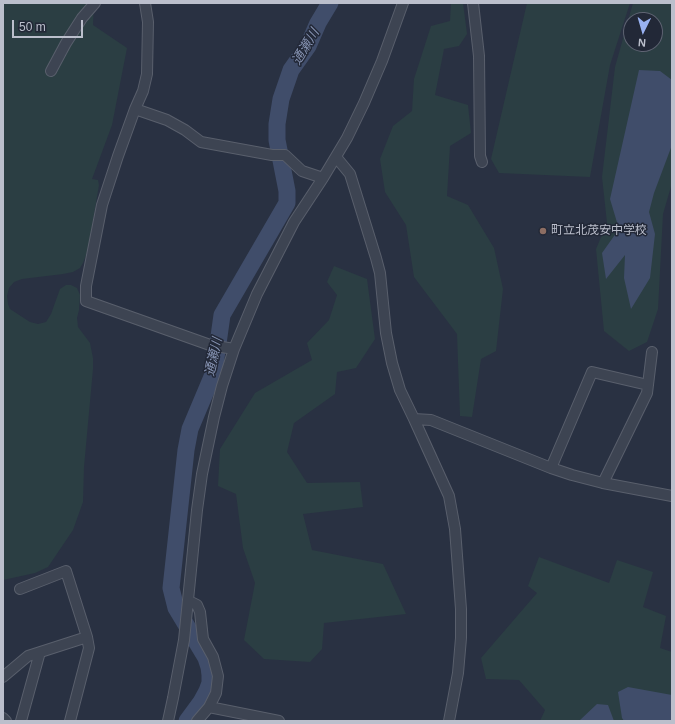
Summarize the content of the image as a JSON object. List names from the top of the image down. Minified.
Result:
{"water":["通瀬川"],"places":["町立北茂安中学校"],"scale_bar":"50 m","north":"bottom"}
